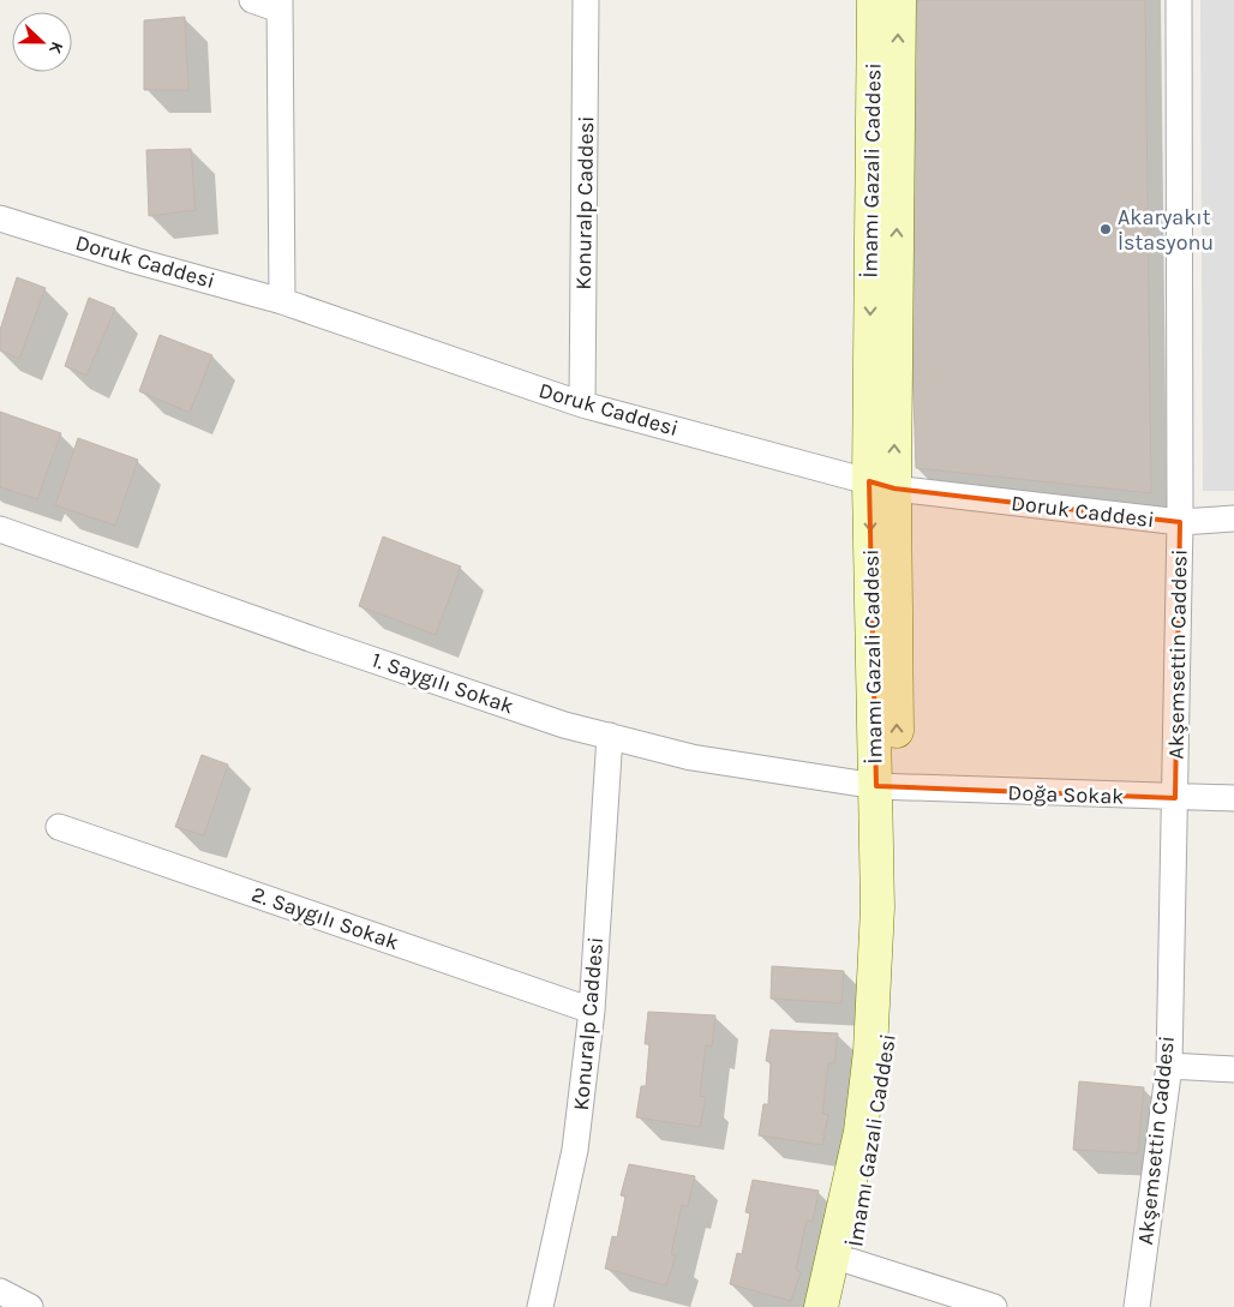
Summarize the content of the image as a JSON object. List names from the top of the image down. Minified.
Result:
{"streets":{"main road":["İmamı Gazali Caddesi"],"street":["Konuralp Caddesi","Doruk Caddesi","Akşemsettin Caddesi","1. Saygılı Sokak","Doğa Sokak","2. Saygılı Sokak"]},"crossings":[["İmamı Gazali Caddesi","Doruk Caddesi"],["İmamı Gazali Caddesi","1. Saygılı Sokak"],["İmamı Gazali Caddesi","Doğa Sokak"],["Konuralp Caddesi","Doruk Caddesi"],["Konuralp Caddesi","1. Saygılı Sokak"],["Konuralp Caddesi","2. Saygılı Sokak"],["Doruk Caddesi","Akşemsettin Caddesi"],["Akşemsettin Caddesi","Doğa Sokak"],["1. Saygılı Sokak","Doğa Sokak"]],"places":["Akaryakıt İstasyonu"],"north":"right"}
